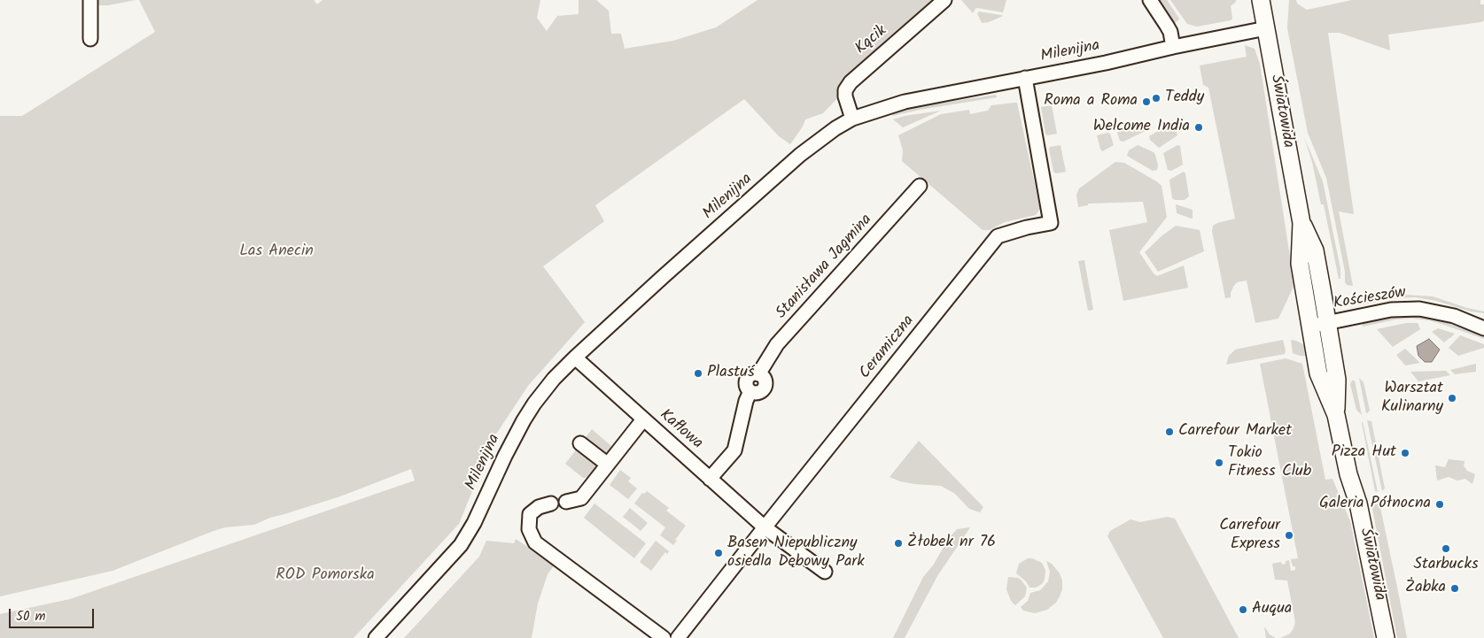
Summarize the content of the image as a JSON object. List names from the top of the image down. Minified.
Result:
{"streets":{"street":["Kącik","Milenijna","Światowida","Stanisława Jagmina","Kościeszów","Ceramiczna","Kaflowa"]},"crossings":[["Kącik","Milenijna"],["Milenijna","Światowida"],["Milenijna","Ceramiczna"],["Milenijna","Kaflowa"],["Światowida","Kościeszów"],["Stanisława Jagmina","Kaflowa"],["Ceramiczna","Kaflowa"]],"parks":["Las Anecin","ROD Pomorska"],"places":["Teddy","Roma a Roma","Welcome India","Plastuś","Warsztat Kulinarny","Carrefour Market","Pizza Hut","Tokio Fitness Club","Galeria Północna","Carrefour Express","Żłobek nr 76","Starbucks","Basen Niepubliczny osiedla Dębowy Park","Żabka","Auqua"],"scale_bar":"50 m"}
